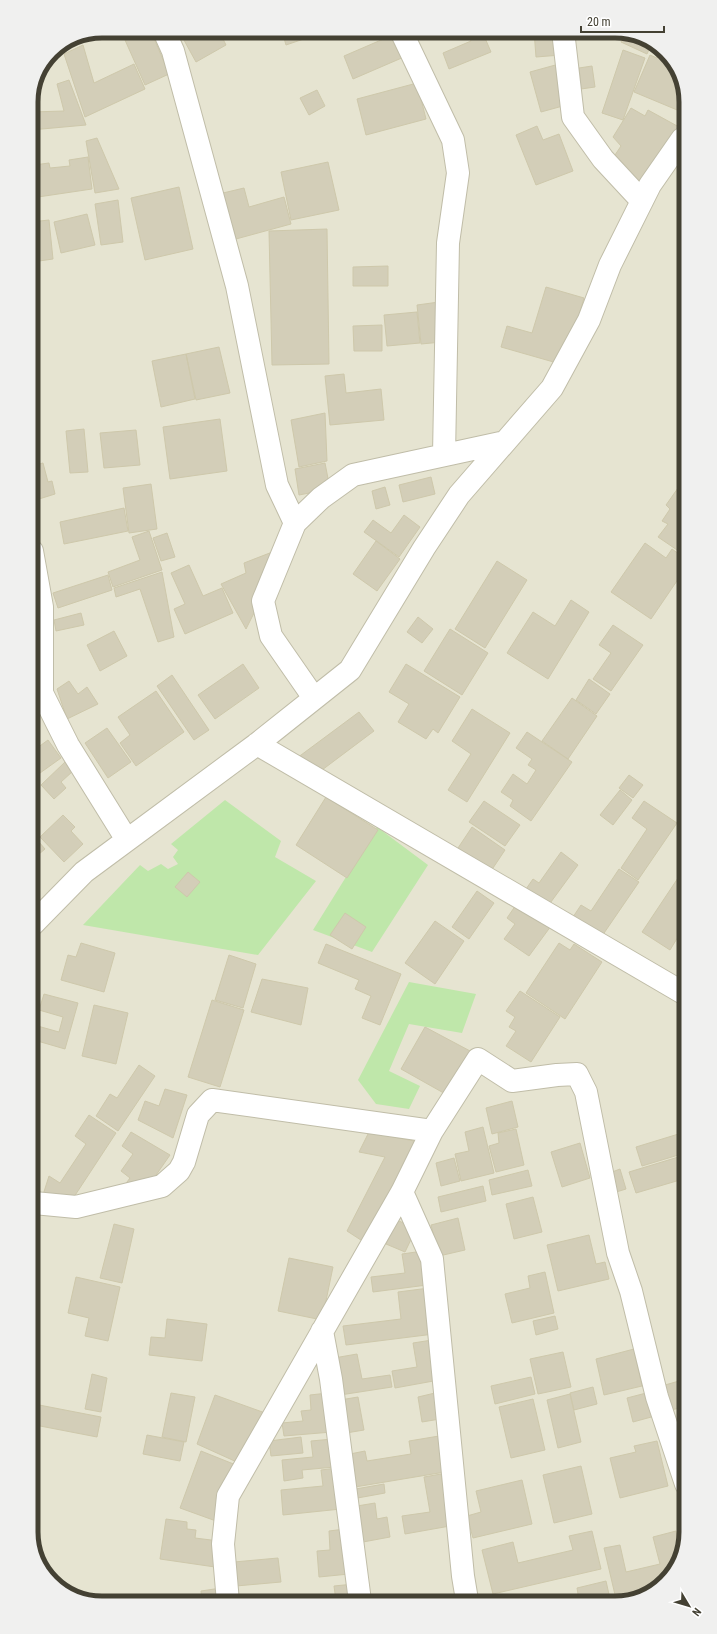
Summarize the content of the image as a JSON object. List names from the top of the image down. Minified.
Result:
{"scale_bar":"20 m","north":"bottom right"}
